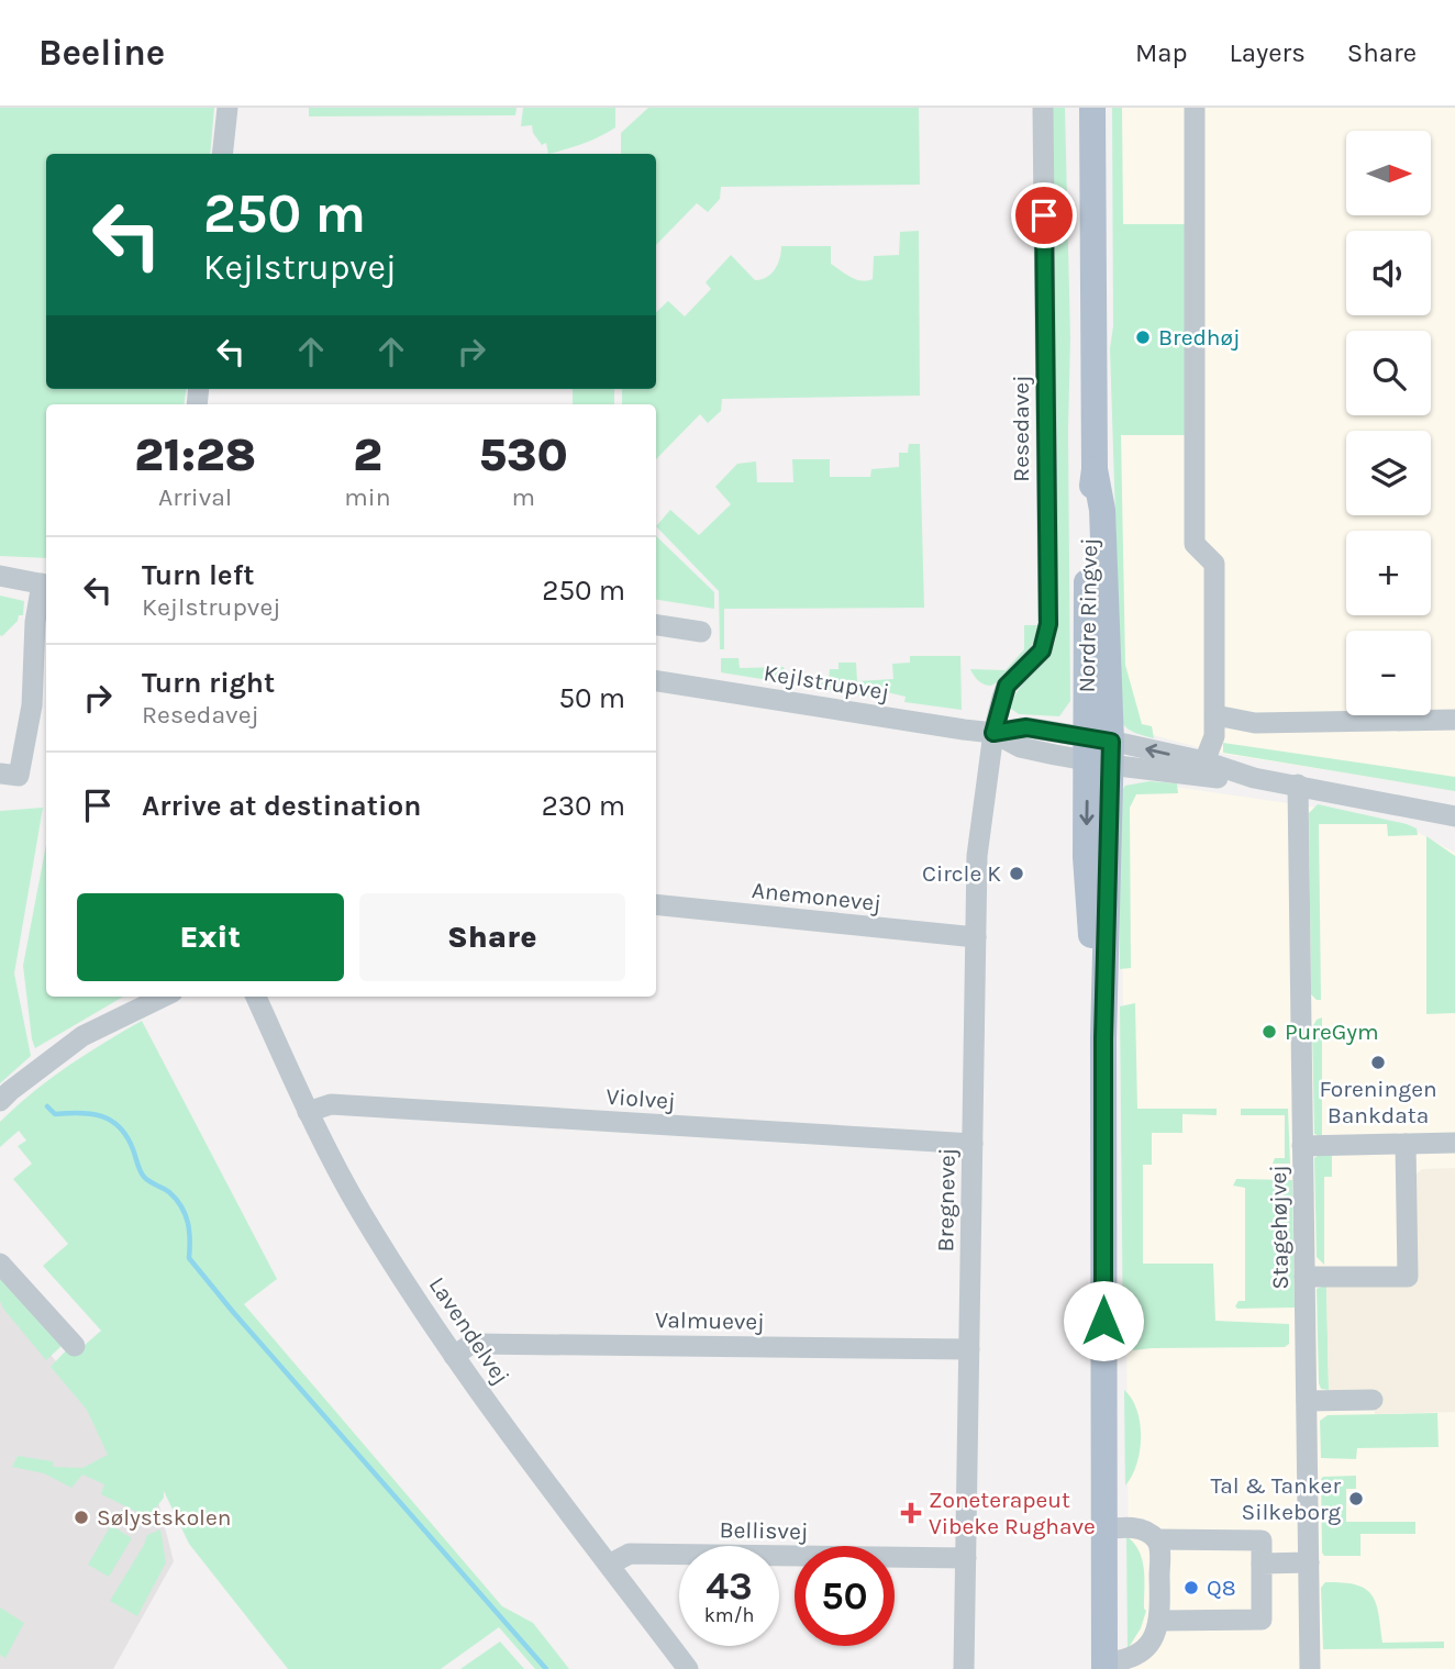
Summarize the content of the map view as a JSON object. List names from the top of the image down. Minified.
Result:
{"streets":{"main road":["Nordre Ringvej"],"street":["Resedavej","Kejlstrupvej","Anemonevej","Violvej","Bregnevej","Stagehøjvej","Valmuevej","Lavendelvej","Bellisvej"]},"crossings":[["Resedavej","Kejlstrupvej"],["Resedavej","Bregnevej"],["Nordre Ringvej","Kejlstrupvej"],["Kejlstrupvej","Bregnevej"],["Kejlstrupvej","Stagehøjvej"],["Anemonevej","Bregnevej"],["Violvej","Bregnevej"],["Violvej","Lavendelvej"],["Bregnevej","Valmuevej"],["Bregnevej","Bellisvej"],["Valmuevej","Lavendelvej"],["Lavendelvej","Bellisvej"]],"places":{"other":["Bredhøj","Circle K","PureGym","Foreningen Bankdata","Tal & Tanker Silkeborg","Sølystskolen","Q8"],"health":["Zoneterapeut Vibeke Rughave"]},"north":"right","page":{"header":"Beeline","nav":["Map","Layers","Share"],"map_buttons":["+","−"],"turn":["250 m","Kejlstrupvej"],"eta":["21:28","Arrival","2","min","530","m"],"list":[{"name":"Turn left","note":"Kejlstrupvej","value":"250 m"},{"name":"Turn right","note":"Resedavej","value":"50 m"},{"name":"Arrive at destination","value":"230 m"}],"buttons":["Exit","Share"],"speed":"43 km/h","limit":"50"}}
